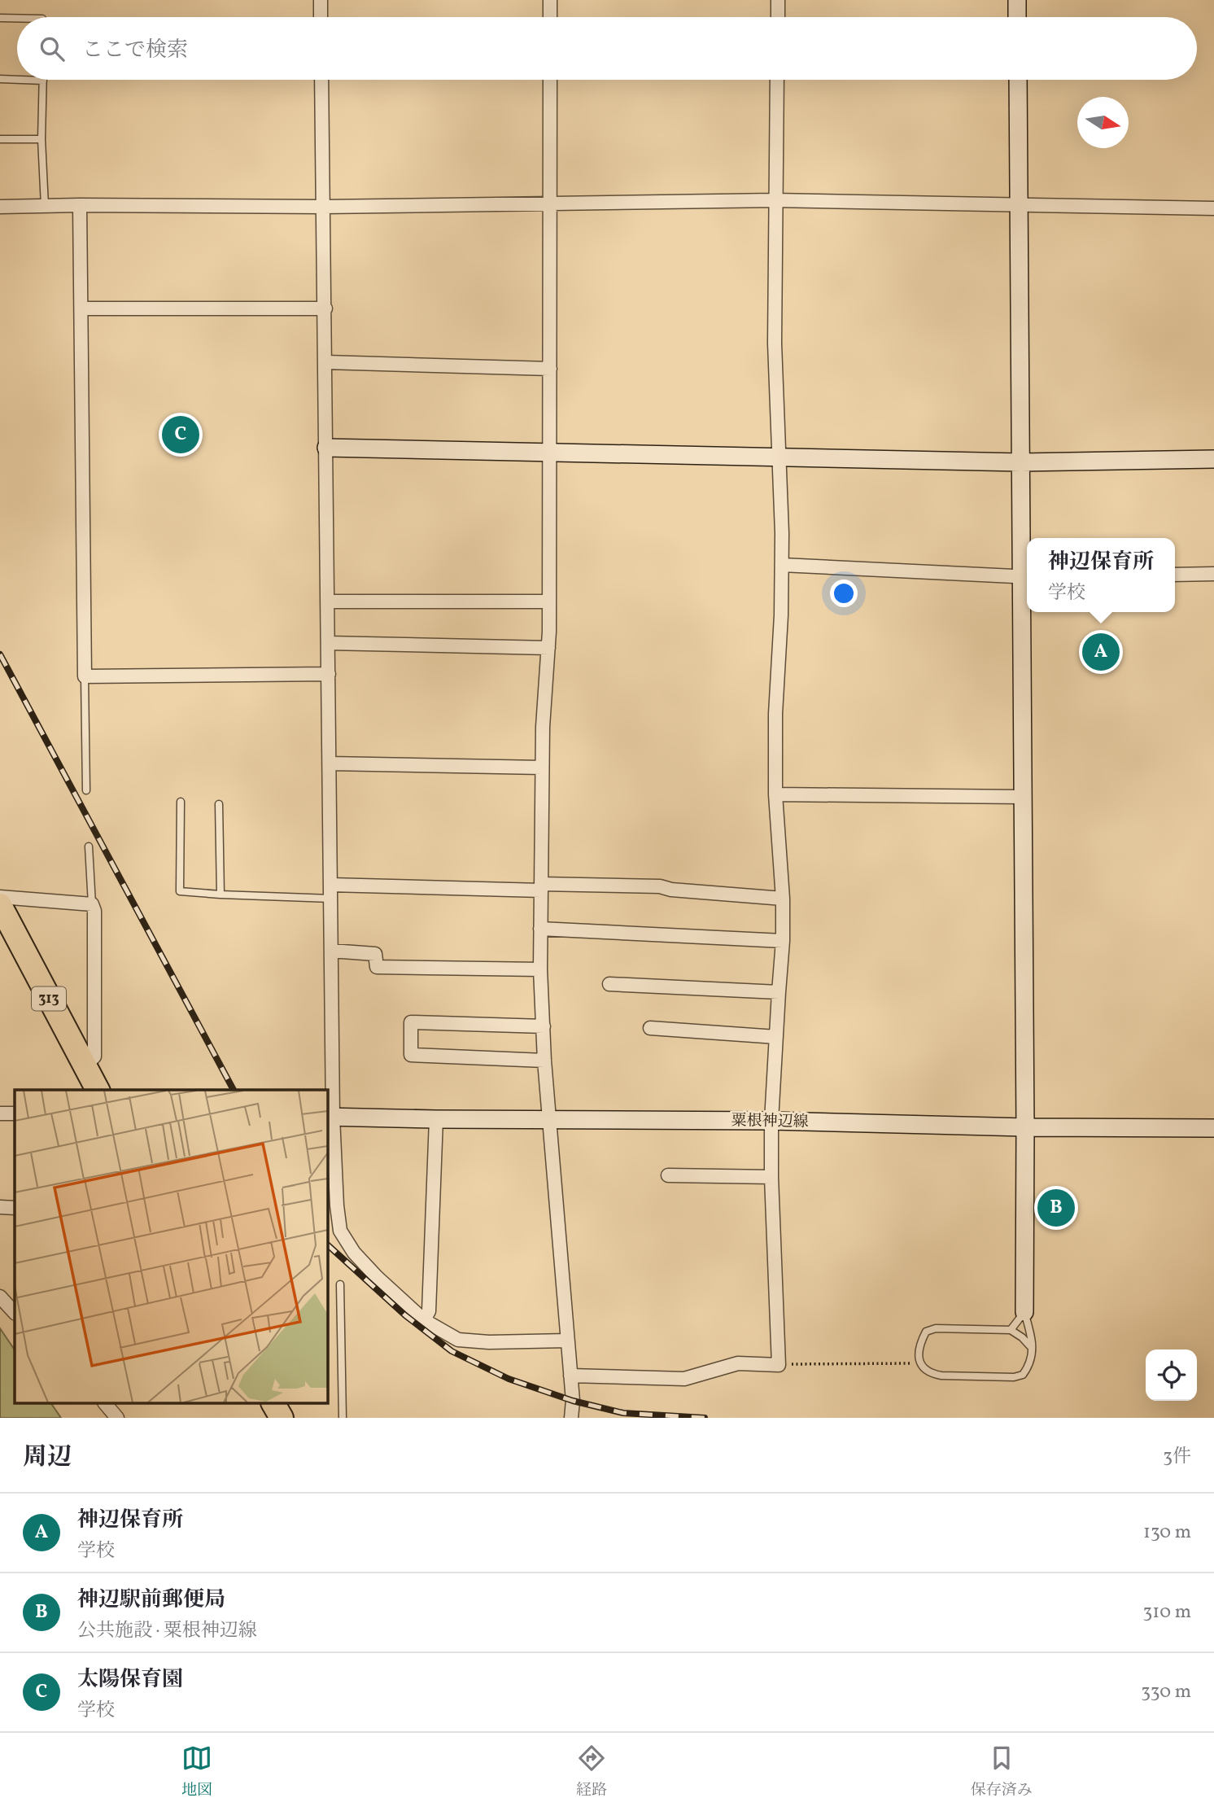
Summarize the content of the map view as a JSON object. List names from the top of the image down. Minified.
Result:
{"streets":{"highway":["313"],"street":["粟根神辺線"]},"north":"right","page":{"search":"ここで検索","pins":["C","A","B"],"popup":["神辺保育所","学校"],"heading":["周辺","3件"],"list":[{"mark":"A","name":"神辺保育所","note":"学校","value":"130 m"},{"mark":"B","name":"神辺駅前郵便局","note":"公共施設 · 粟根神辺線","value":"310 m"},{"mark":"C","name":"太陽保育園","note":"学校","value":"330 m"}],"nav":["地図","経路","保存済み"]}}
